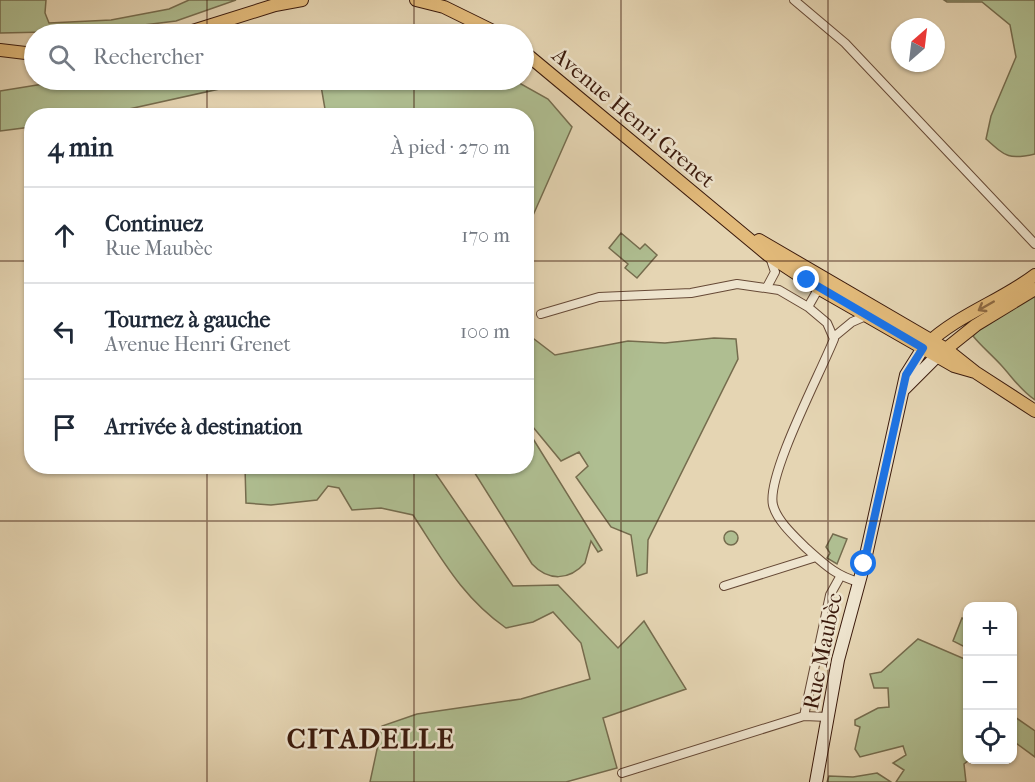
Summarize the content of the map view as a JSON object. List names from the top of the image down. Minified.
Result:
{"streets":{"main road":["Avenue Henri Grenet","Rue Maubèc"]},"crossings":[["Avenue Henri Grenet","Rue Maubèc"]],"districts":["CITADELLE"],"north":"top right","page":{"search":"Rechercher","heading":["4 min","À pied · 270 m"],"list":[["Continuez","Rue Maubèc","170 m"],["Tournez à gauche","Avenue Henri Grenet","100 m"],"Arrivée à destination"],"map_buttons":["+","−"]}}
